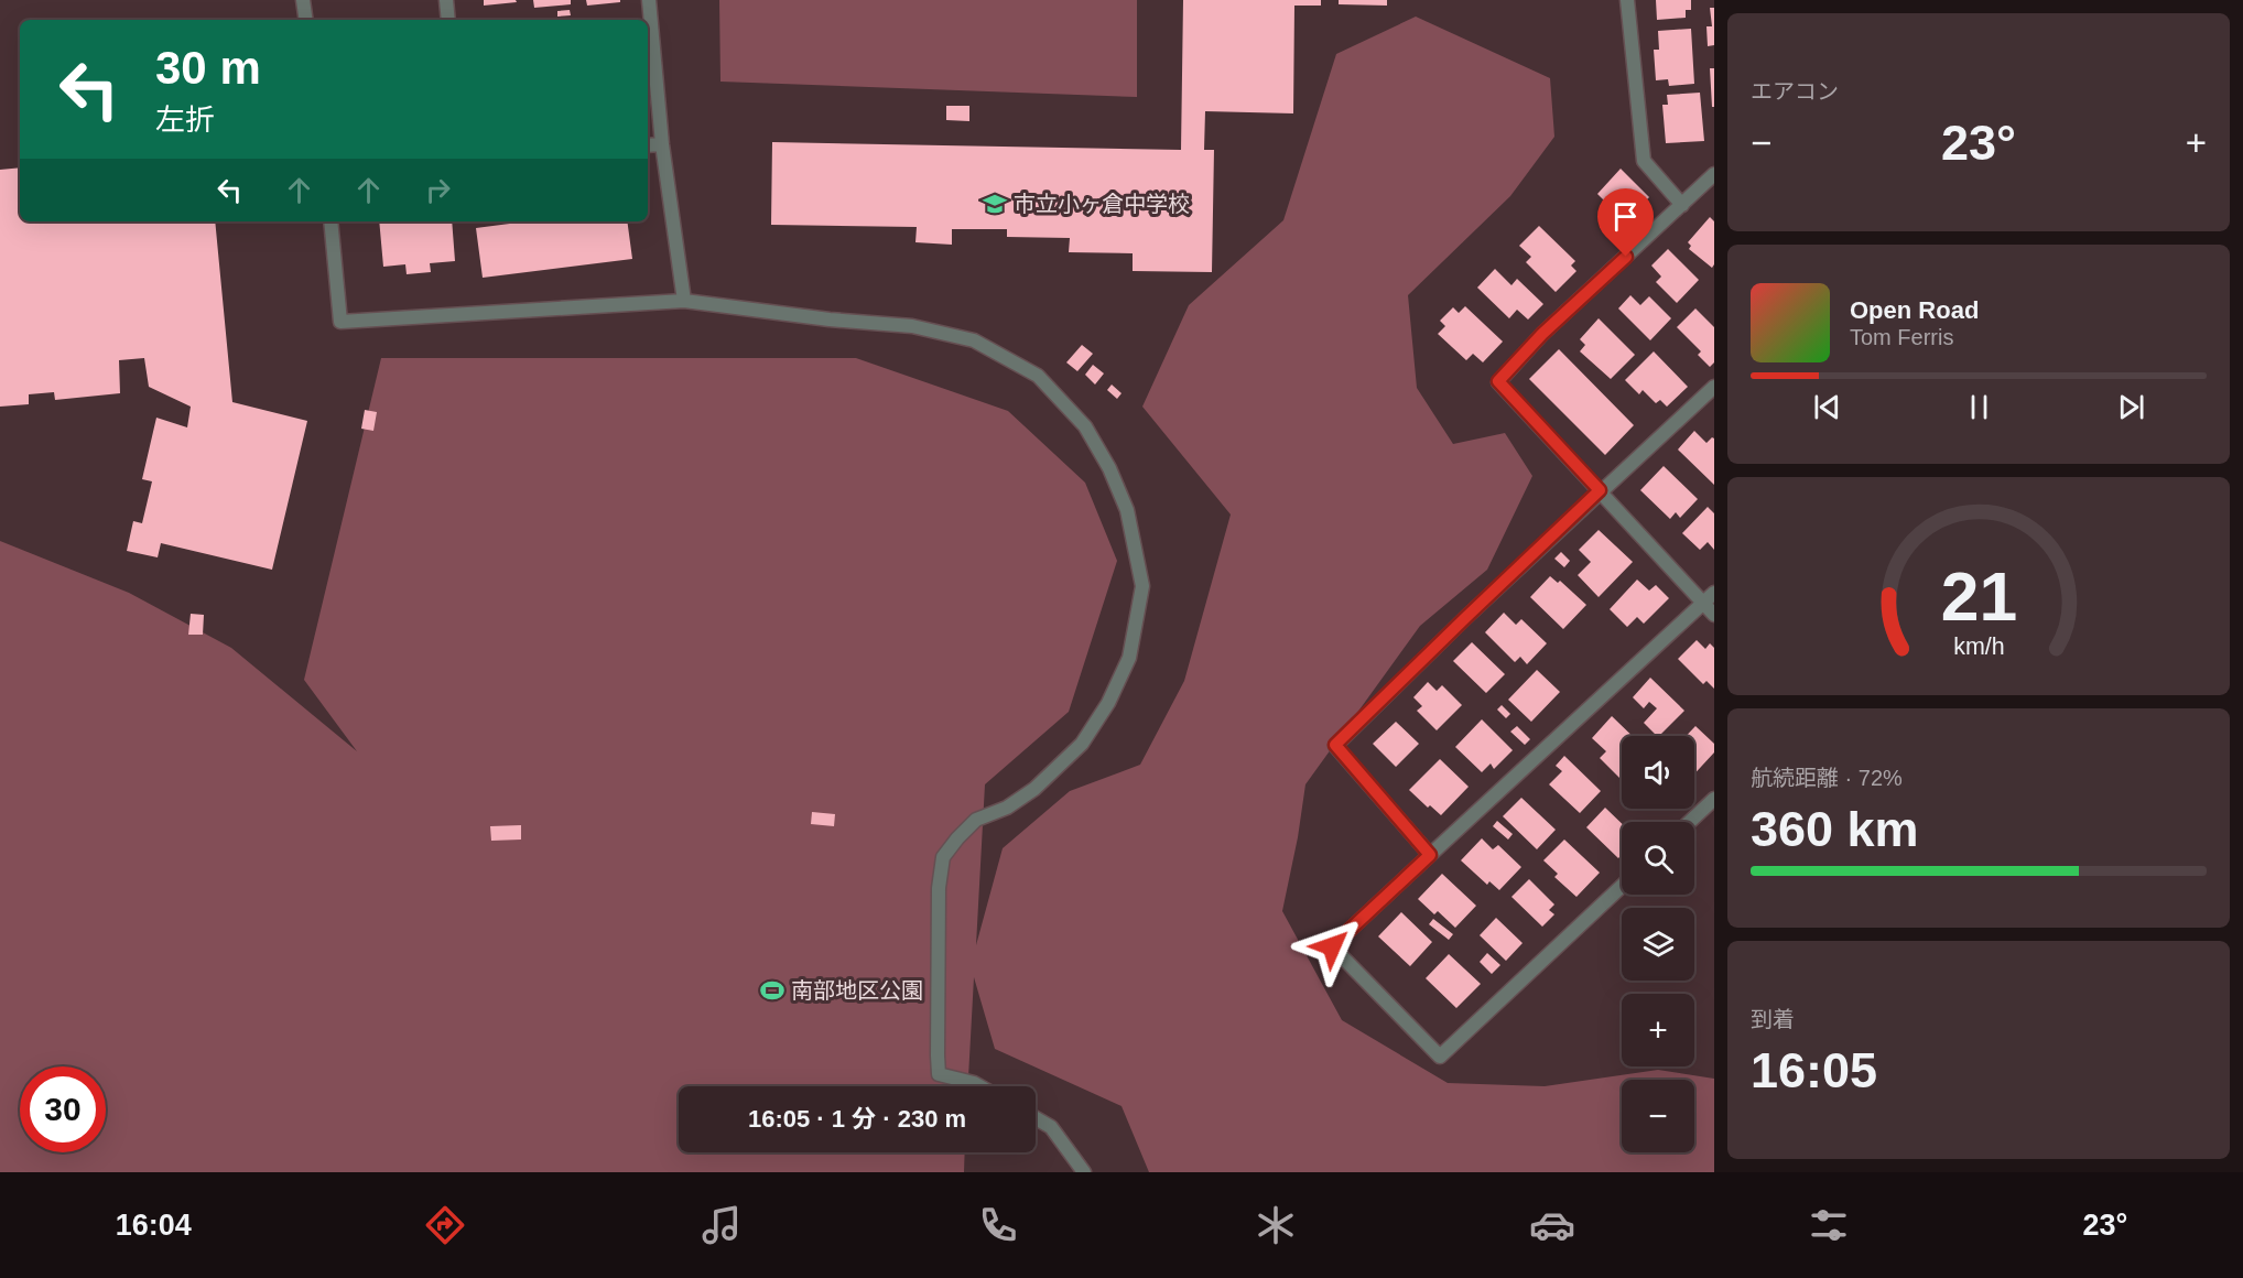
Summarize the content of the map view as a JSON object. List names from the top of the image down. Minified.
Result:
{"places":{"school or university":["市立小ヶ倉中学校"],"sports":["南部地区公園"]},"page":{"tile":["エアコン",["航続距離 · 72%","360 km"],["到着","16:05"]],"turn":["30 m","左折"],"heat":["−","23°","+"],"song":["Open Road","Tom Ferris"],"map_buttons":["+","−"],"limit":"30","trip":"16:05 · 1 分 · 230 m","tabs":["16:04","23°"],"gauge":["21","km/h"]}}
